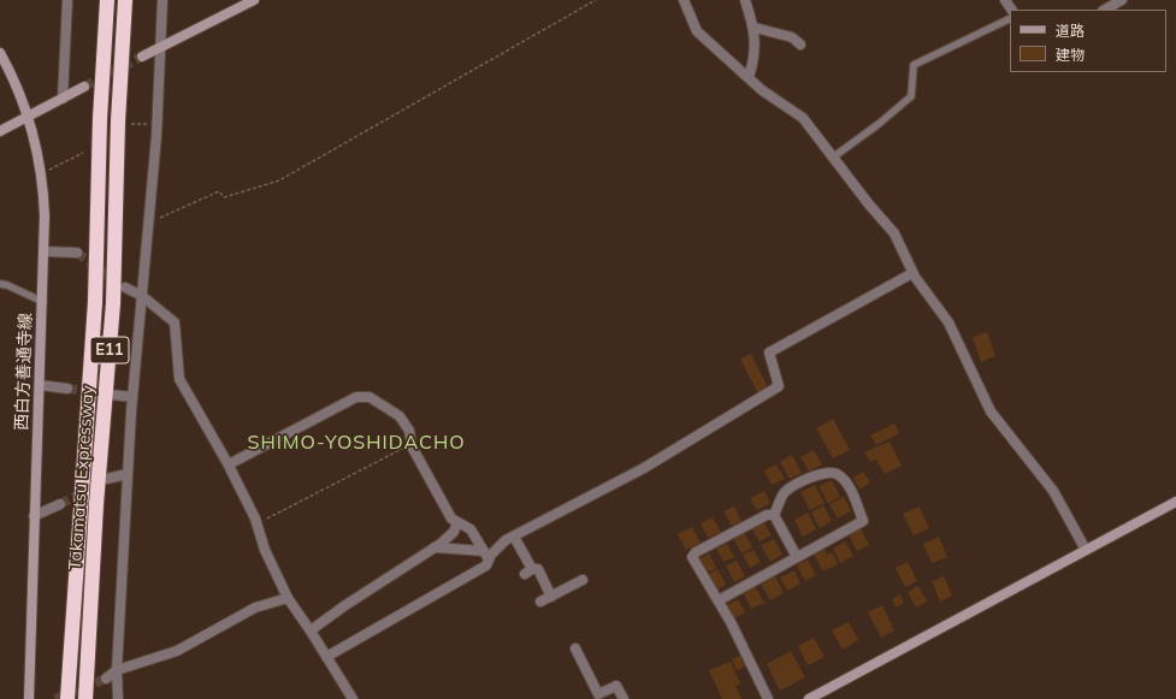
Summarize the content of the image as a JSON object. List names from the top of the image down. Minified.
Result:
{"streets":{"highway":["E11","Takamatsu Expressway"],"main road":["西白方善通寺線"]},"districts":["SHIMO-YOSHIDACHO"],"legend":["道路","建物"]}
